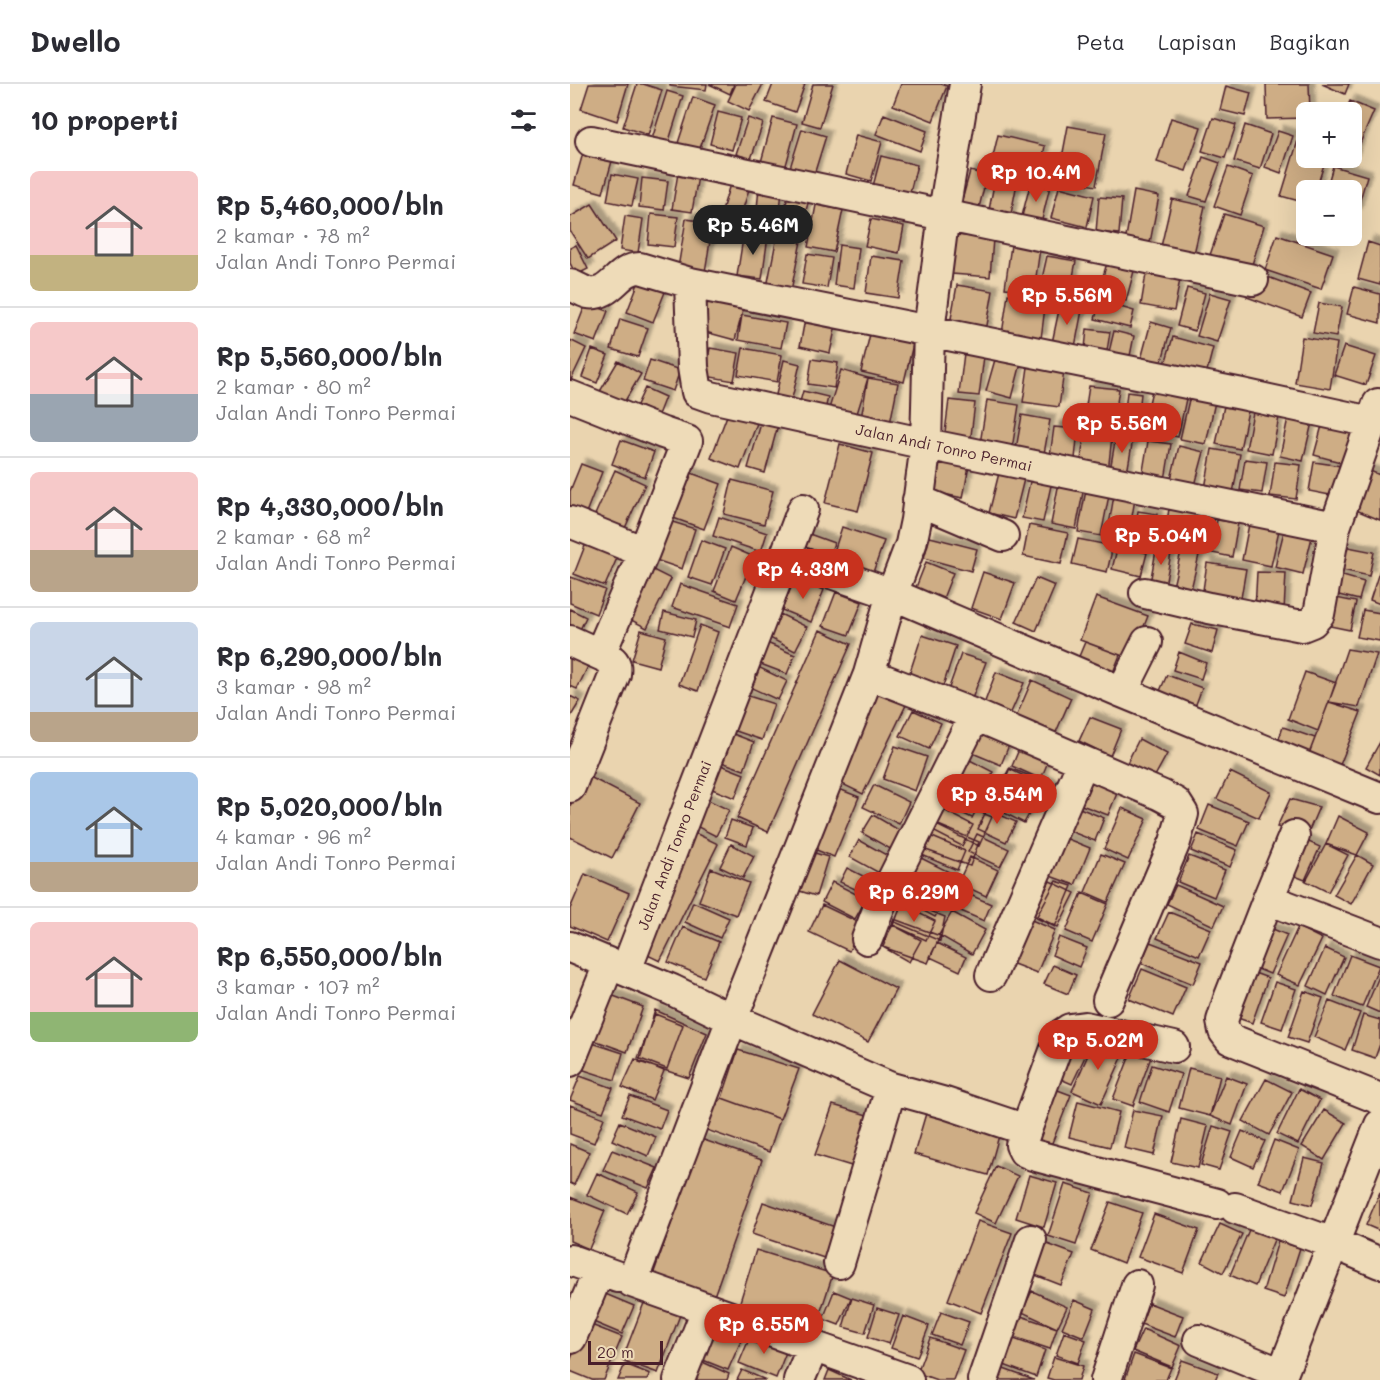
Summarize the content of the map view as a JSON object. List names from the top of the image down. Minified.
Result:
{"streets":{"street":["Jalan Andi Tonro Permai"]},"scale_bar":"20 m","page":{"header":"Dwello","nav":["Peta","Lapisan","Bagikan"],"heading":"10 properti","map_buttons":["+","−"],"price":["Rp 10.4M","Rp 5.46M","Rp 5.56M","Rp 5.56M","Rp 5.04M","Rp 4.33M","Rp 3.54M","Rp 6.29M","Rp 5.02M","Rp 6.55M"],"list":[{"name":"Rp 5,460,000/bln","note":"2 kamar · 78 m² · Jalan Andi Tonro Permai"},{"name":"Rp 5,560,000/bln","note":"2 kamar · 80 m² · Jalan Andi Tonro Permai"},{"name":"Rp 4,330,000/bln","note":"2 kamar · 68 m² · Jalan Andi Tonro Permai"},{"name":"Rp 6,290,000/bln","note":"3 kamar · 98 m² · Jalan Andi Tonro Permai"},{"name":"Rp 5,020,000/bln","note":"4 kamar · 96 m² · Jalan Andi Tonro Permai"},{"name":"Rp 6,550,000/bln","note":"3 kamar · 107 m² · Jalan Andi Tonro Permai"}],"scale":"20 m"}}
